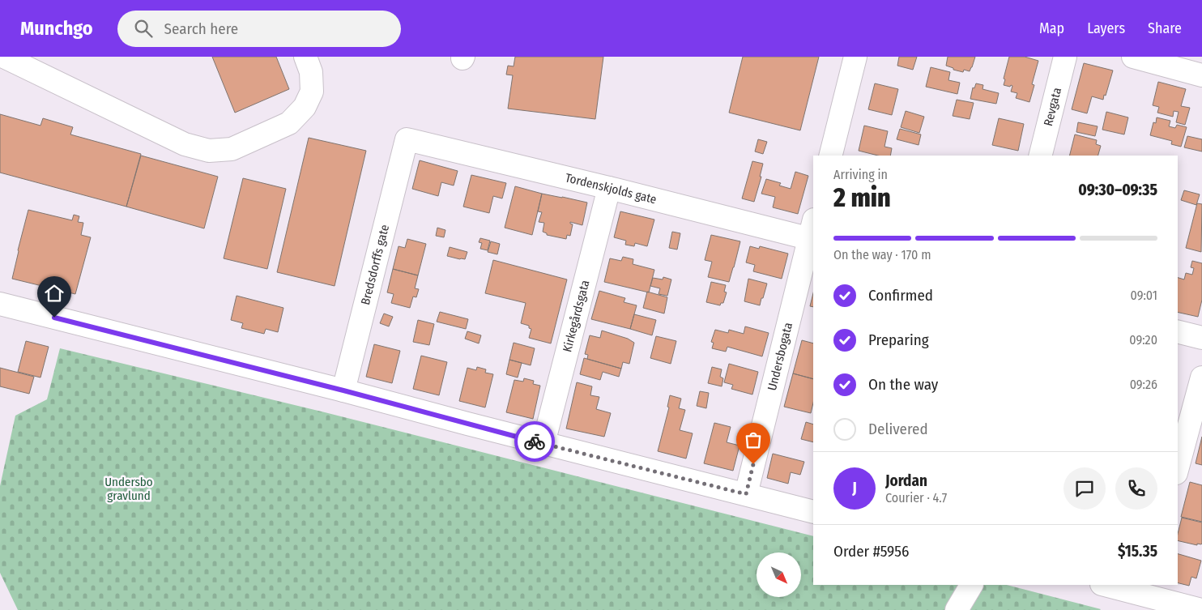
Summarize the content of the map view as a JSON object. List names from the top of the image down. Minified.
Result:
{"streets":{"street":["Revgata","Tordenskjolds gate","Bredsdorffs gate","Kirkegårdsgata","Undersbogata"]},"crossings":[["Tordenskjolds gate","Bredsdorffs gate"],["Tordenskjolds gate","Kirkegårdsgata"],["Tordenskjolds gate","Undersbogata"]],"parks":["Undersbo gravlund"],"north":"bottom right","page":{"header":"Munchgo","search":"Search here","nav":["Map","Layers","Share"],"heading":["2 min","Arriving in","09:30–09:35"],"panel":["Jordan","Courier · 4.7","Order #5956","$15.35"],"bar":"On the way · 170 m","list":[["Confirmed","09:01"],["Preparing","09:20"],["On the way","09:26"],"Delivered"],"round":"J"}}
